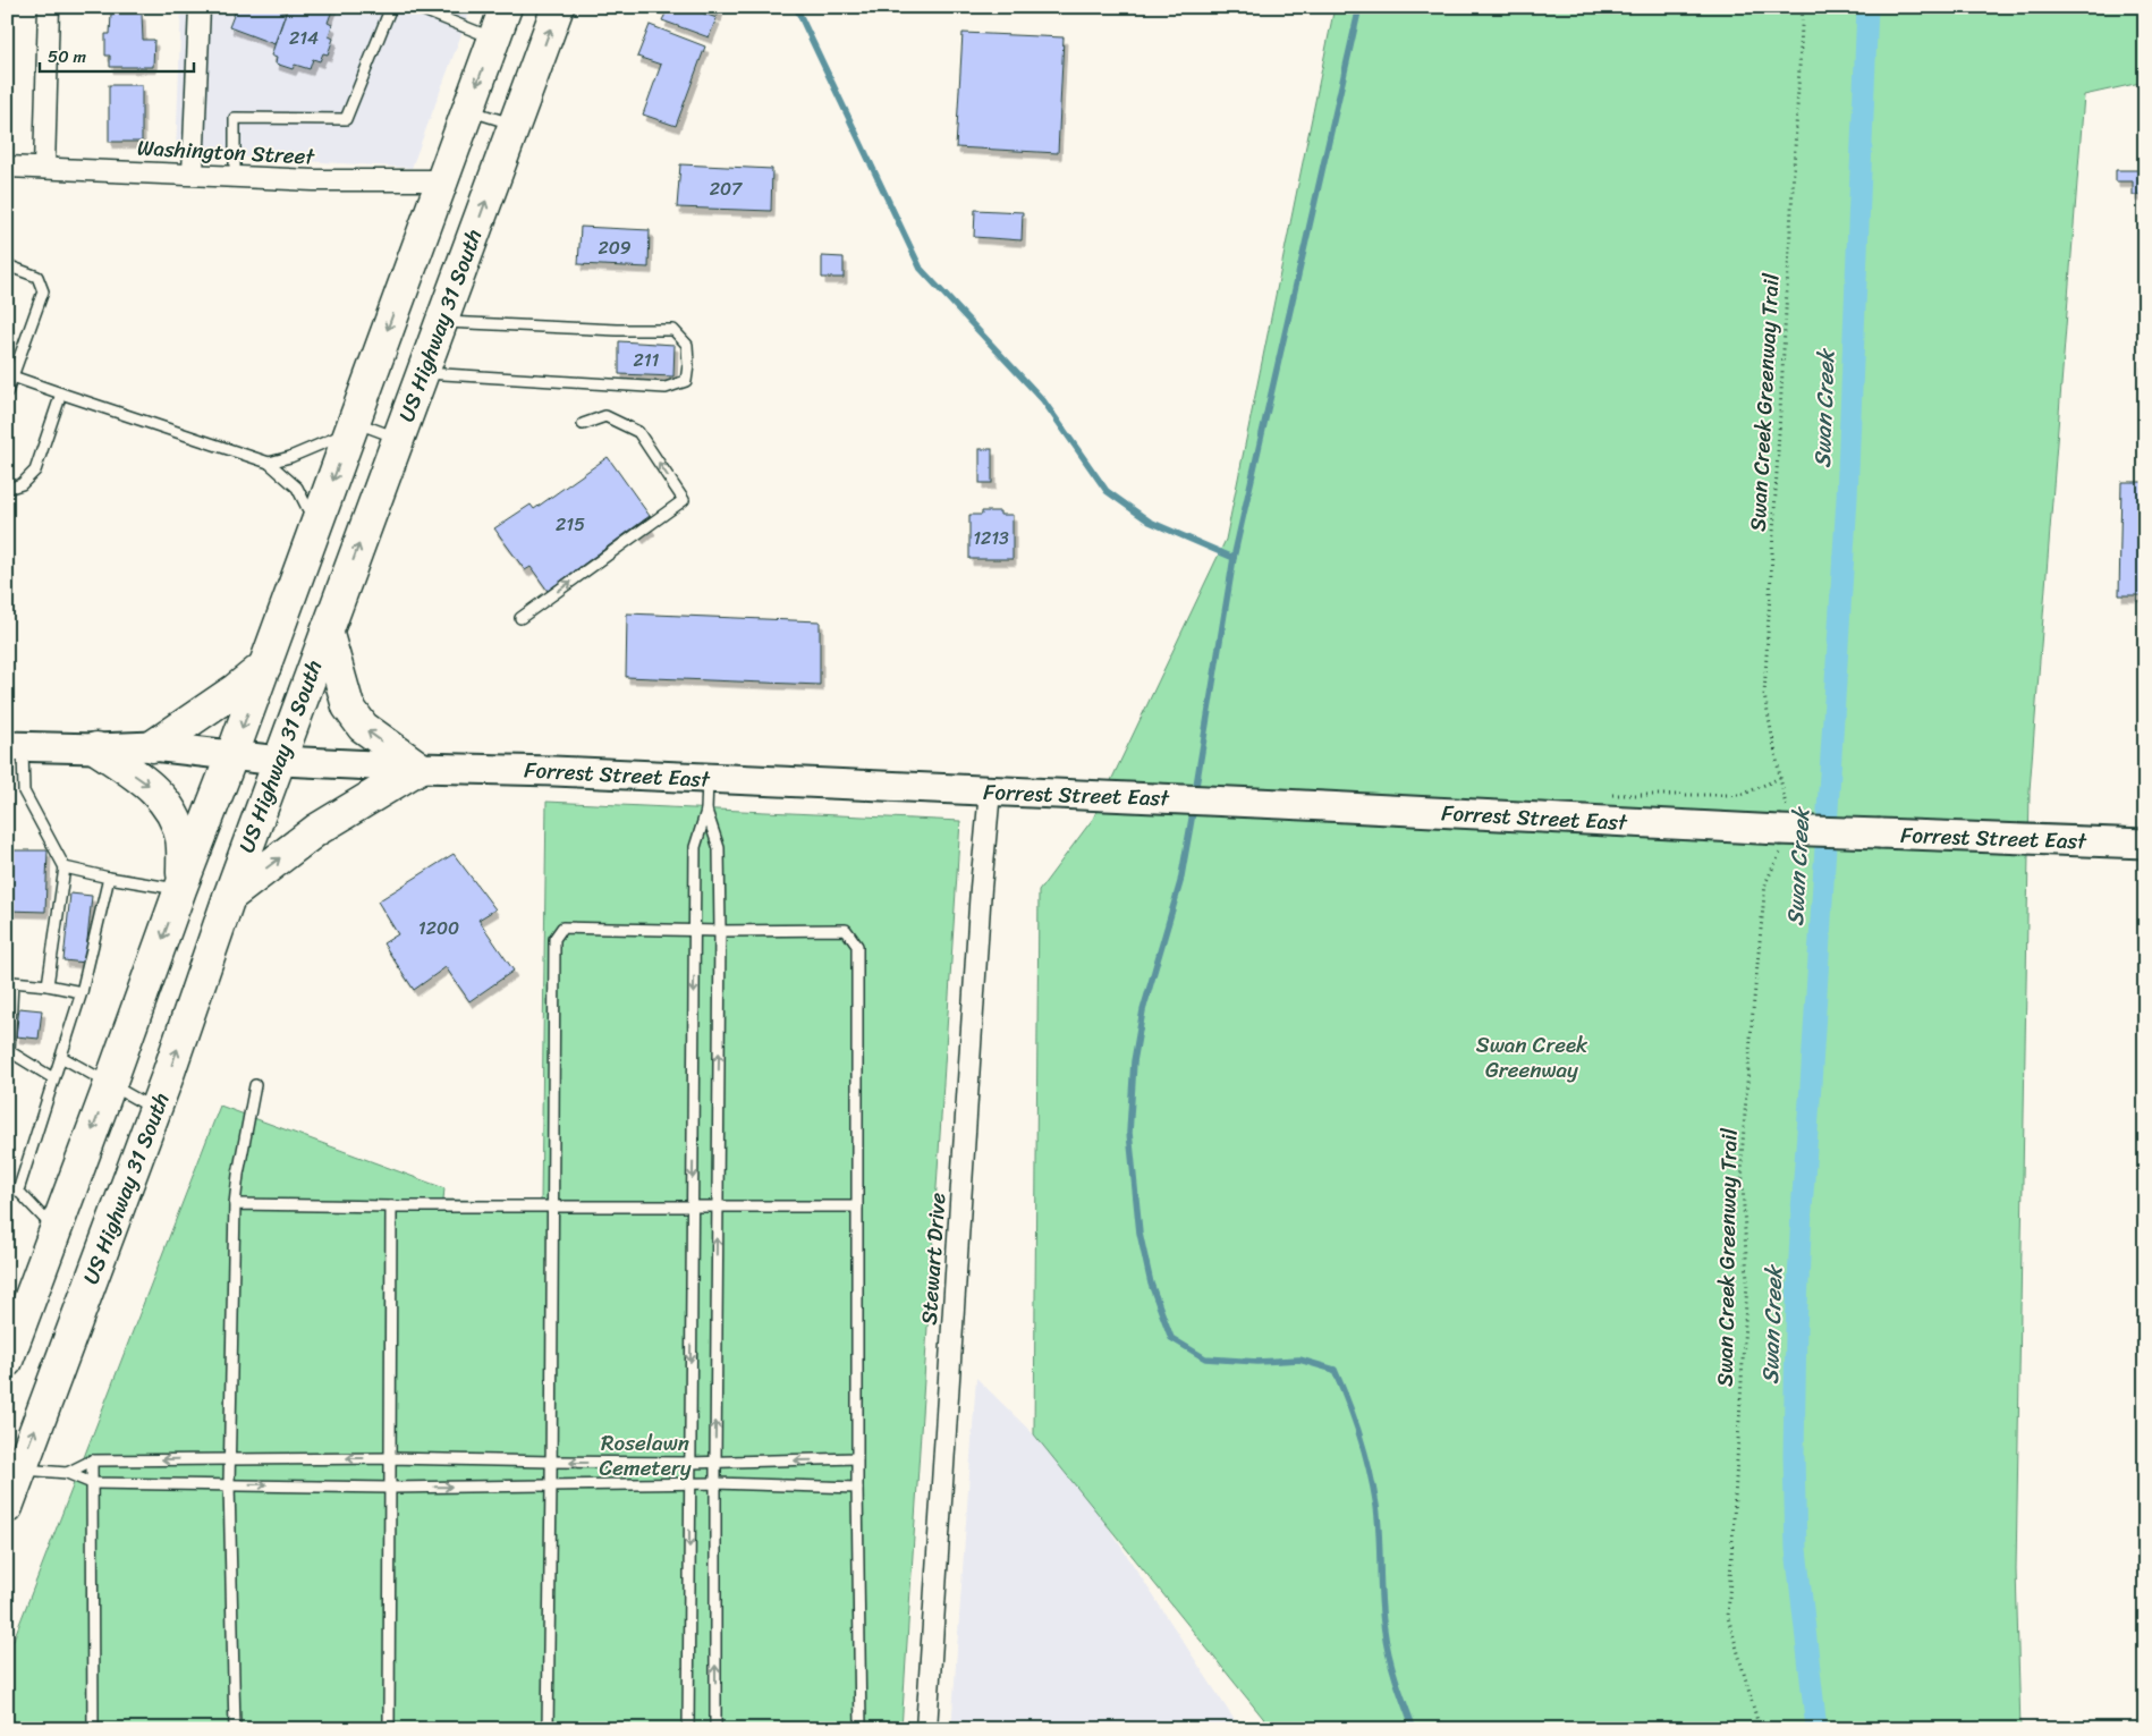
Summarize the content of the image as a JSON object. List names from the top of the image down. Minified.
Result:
{"streets":{"main road":["US Highway 31 South"],"street":["Washington Street","Forrest Street East","Stewart Drive"],"path":["Swan Creek Greenway Trail"]},"crossings":[["US Highway 31 South","Forrest Street East"],["Forrest Street East","Stewart Drive"]],"water":["Swan Creek"],"parks":["Swan Creek Greenway","Roselawn Cemetery"],"house_numbers":["214","207","209","211","215","1213","1200"],"scale_bar":"50 m"}
